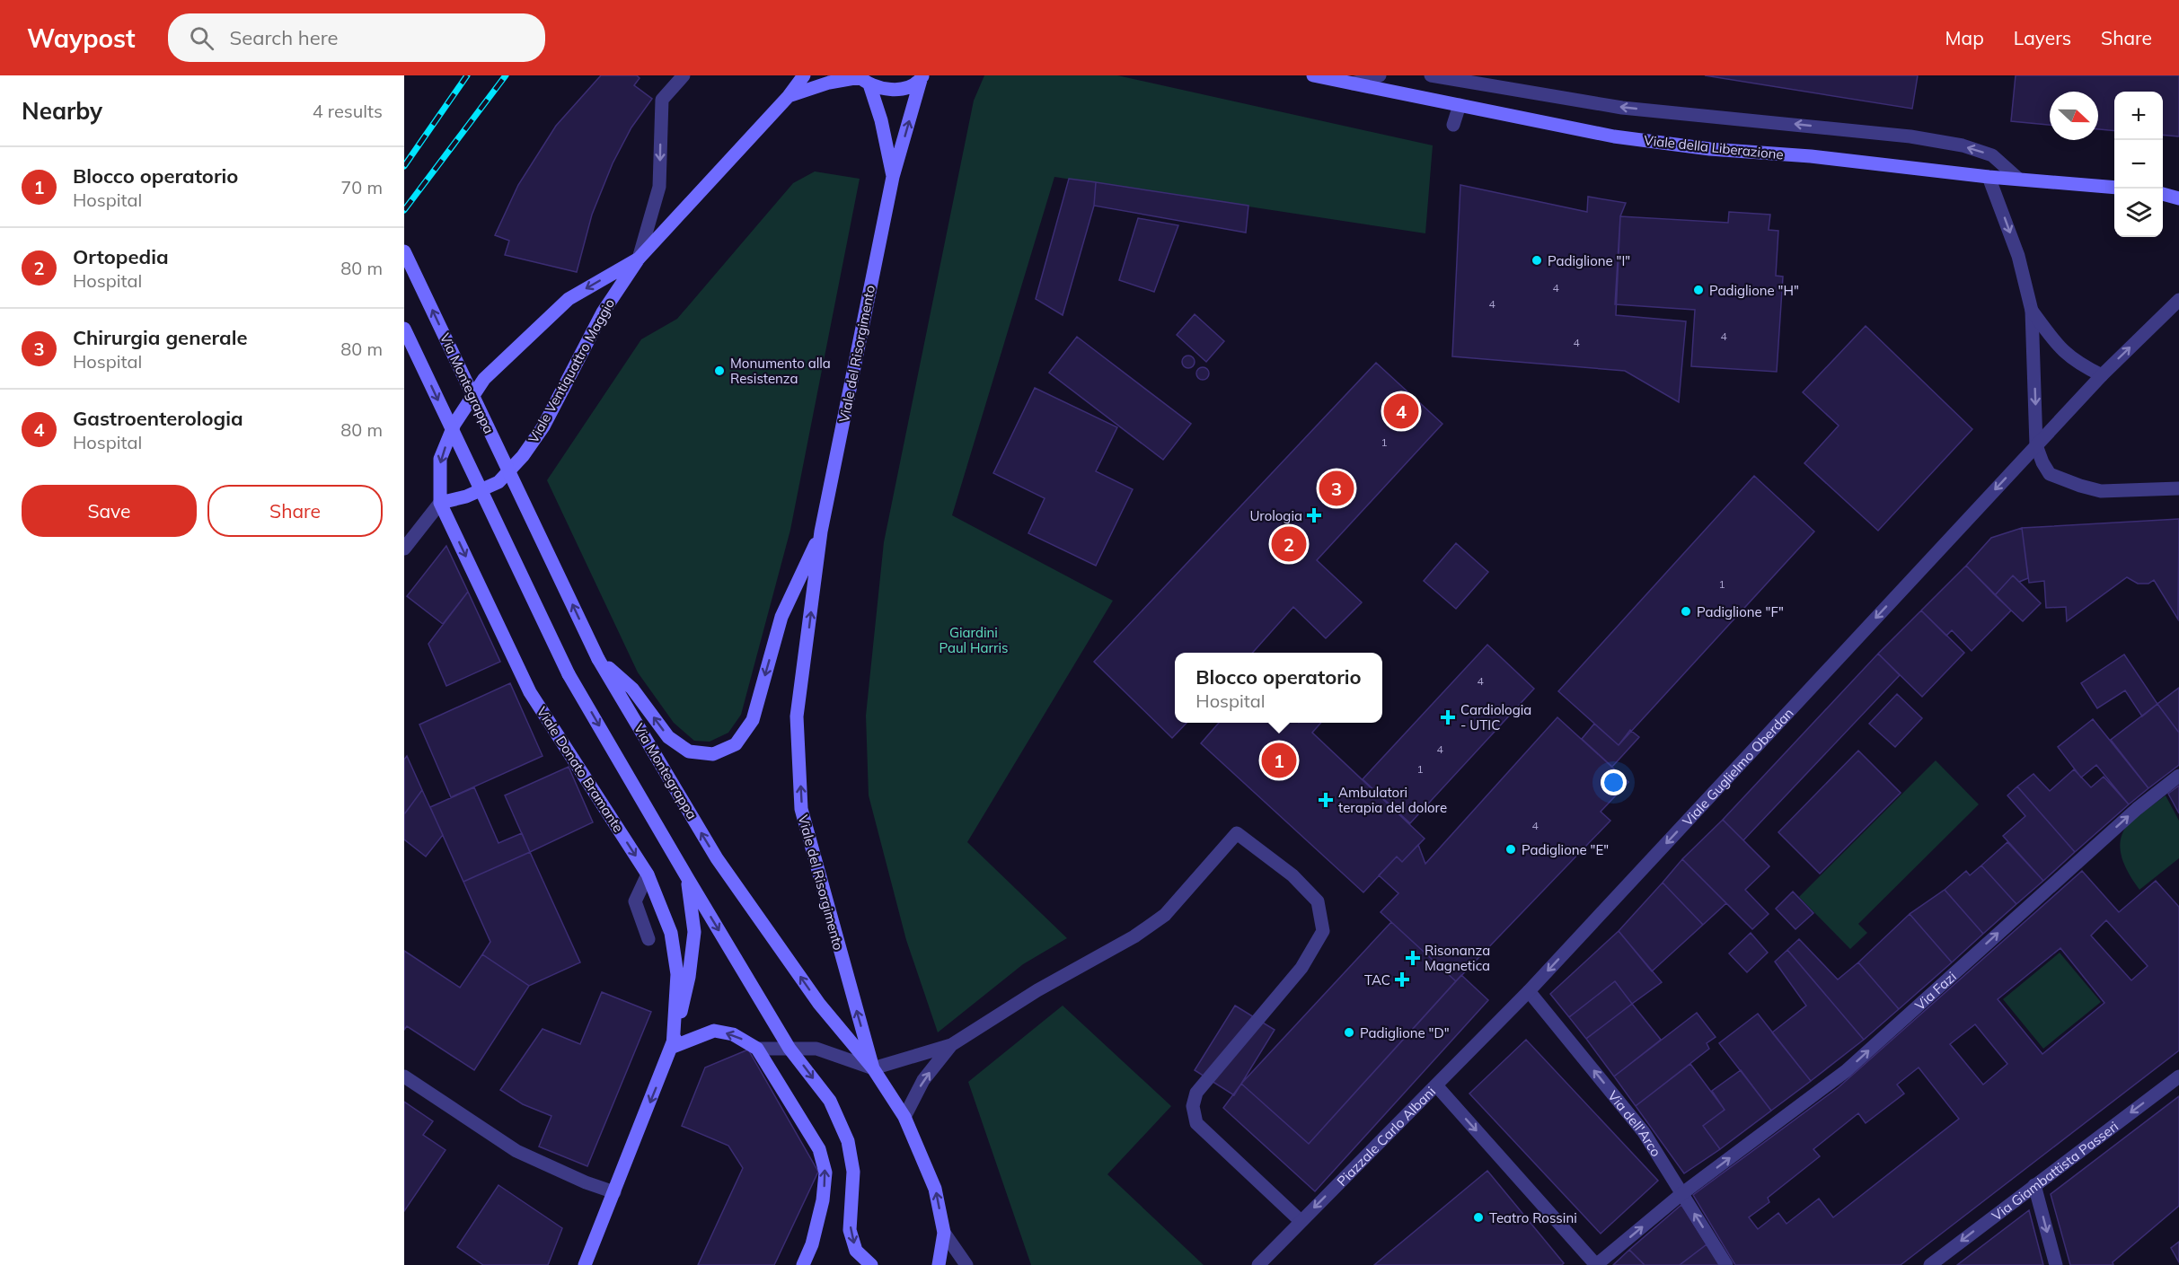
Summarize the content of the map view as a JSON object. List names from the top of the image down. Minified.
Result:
{"streets":{"street":["Viale della Liberazione","Viale del Risorgimento","Viale Ventiquattro Maggio","Via Montegrappa","Viale Guglielmo Oberdan","Viale Donato Bramante","Via Fazi","Via dell'Arco","Piazzale Carlo Albani","Via Giambattista Passeri"]},"crossings":[["Viale del Risorgimento","Via Montegrappa"],["Viale Ventiquattro Maggio","Viale Donato Bramante"],["Viale Guglielmo Oberdan","Via dell'Arco"],["Viale Guglielmo Oberdan","Piazzale Carlo Albani"],["Via Fazi","Via dell'Arco"],["Via Fazi","Piazzale Carlo Albani"]],"one_way":["Via Fazi","Via dell'Arco","Via Giambattista Passeri"],"parks":["Giardini Paul Harris"],"places":{"other":["Padiglione \"I\"","Padiglione \"H\"","Monumento alla Resistenza","Padiglione \"F\"","Padiglione \"E\"","Padiglione \"D\"","Teatro Rossini"],"health":["Urologia","Cardiologia - UTIC","Ambulatori terapia del dolore","Risonanza Magnetica","TAC"]},"house_numbers":["4","4","4","4","1","1","4","4","1","4"],"north":"right","page":{"header":"Waypost","search":"Search here","nav":["Map","Layers","Share"],"heading":["Nearby","4 results"],"map_buttons":["+","−"],"list":[{"mark":"1","name":"Blocco operatorio","note":"Hospital","value":"70 m"},{"mark":"2","name":"Ortopedia","note":"Hospital","value":"80 m"},{"mark":"3","name":"Chirurgia generale","note":"Hospital","value":"80 m"},{"mark":"4","name":"Gastroenterologia","note":"Hospital","value":"80 m"}],"pins":["4","3","2","1"],"buttons":["Save","Share"],"popup":["Blocco operatorio","Hospital"]}}
